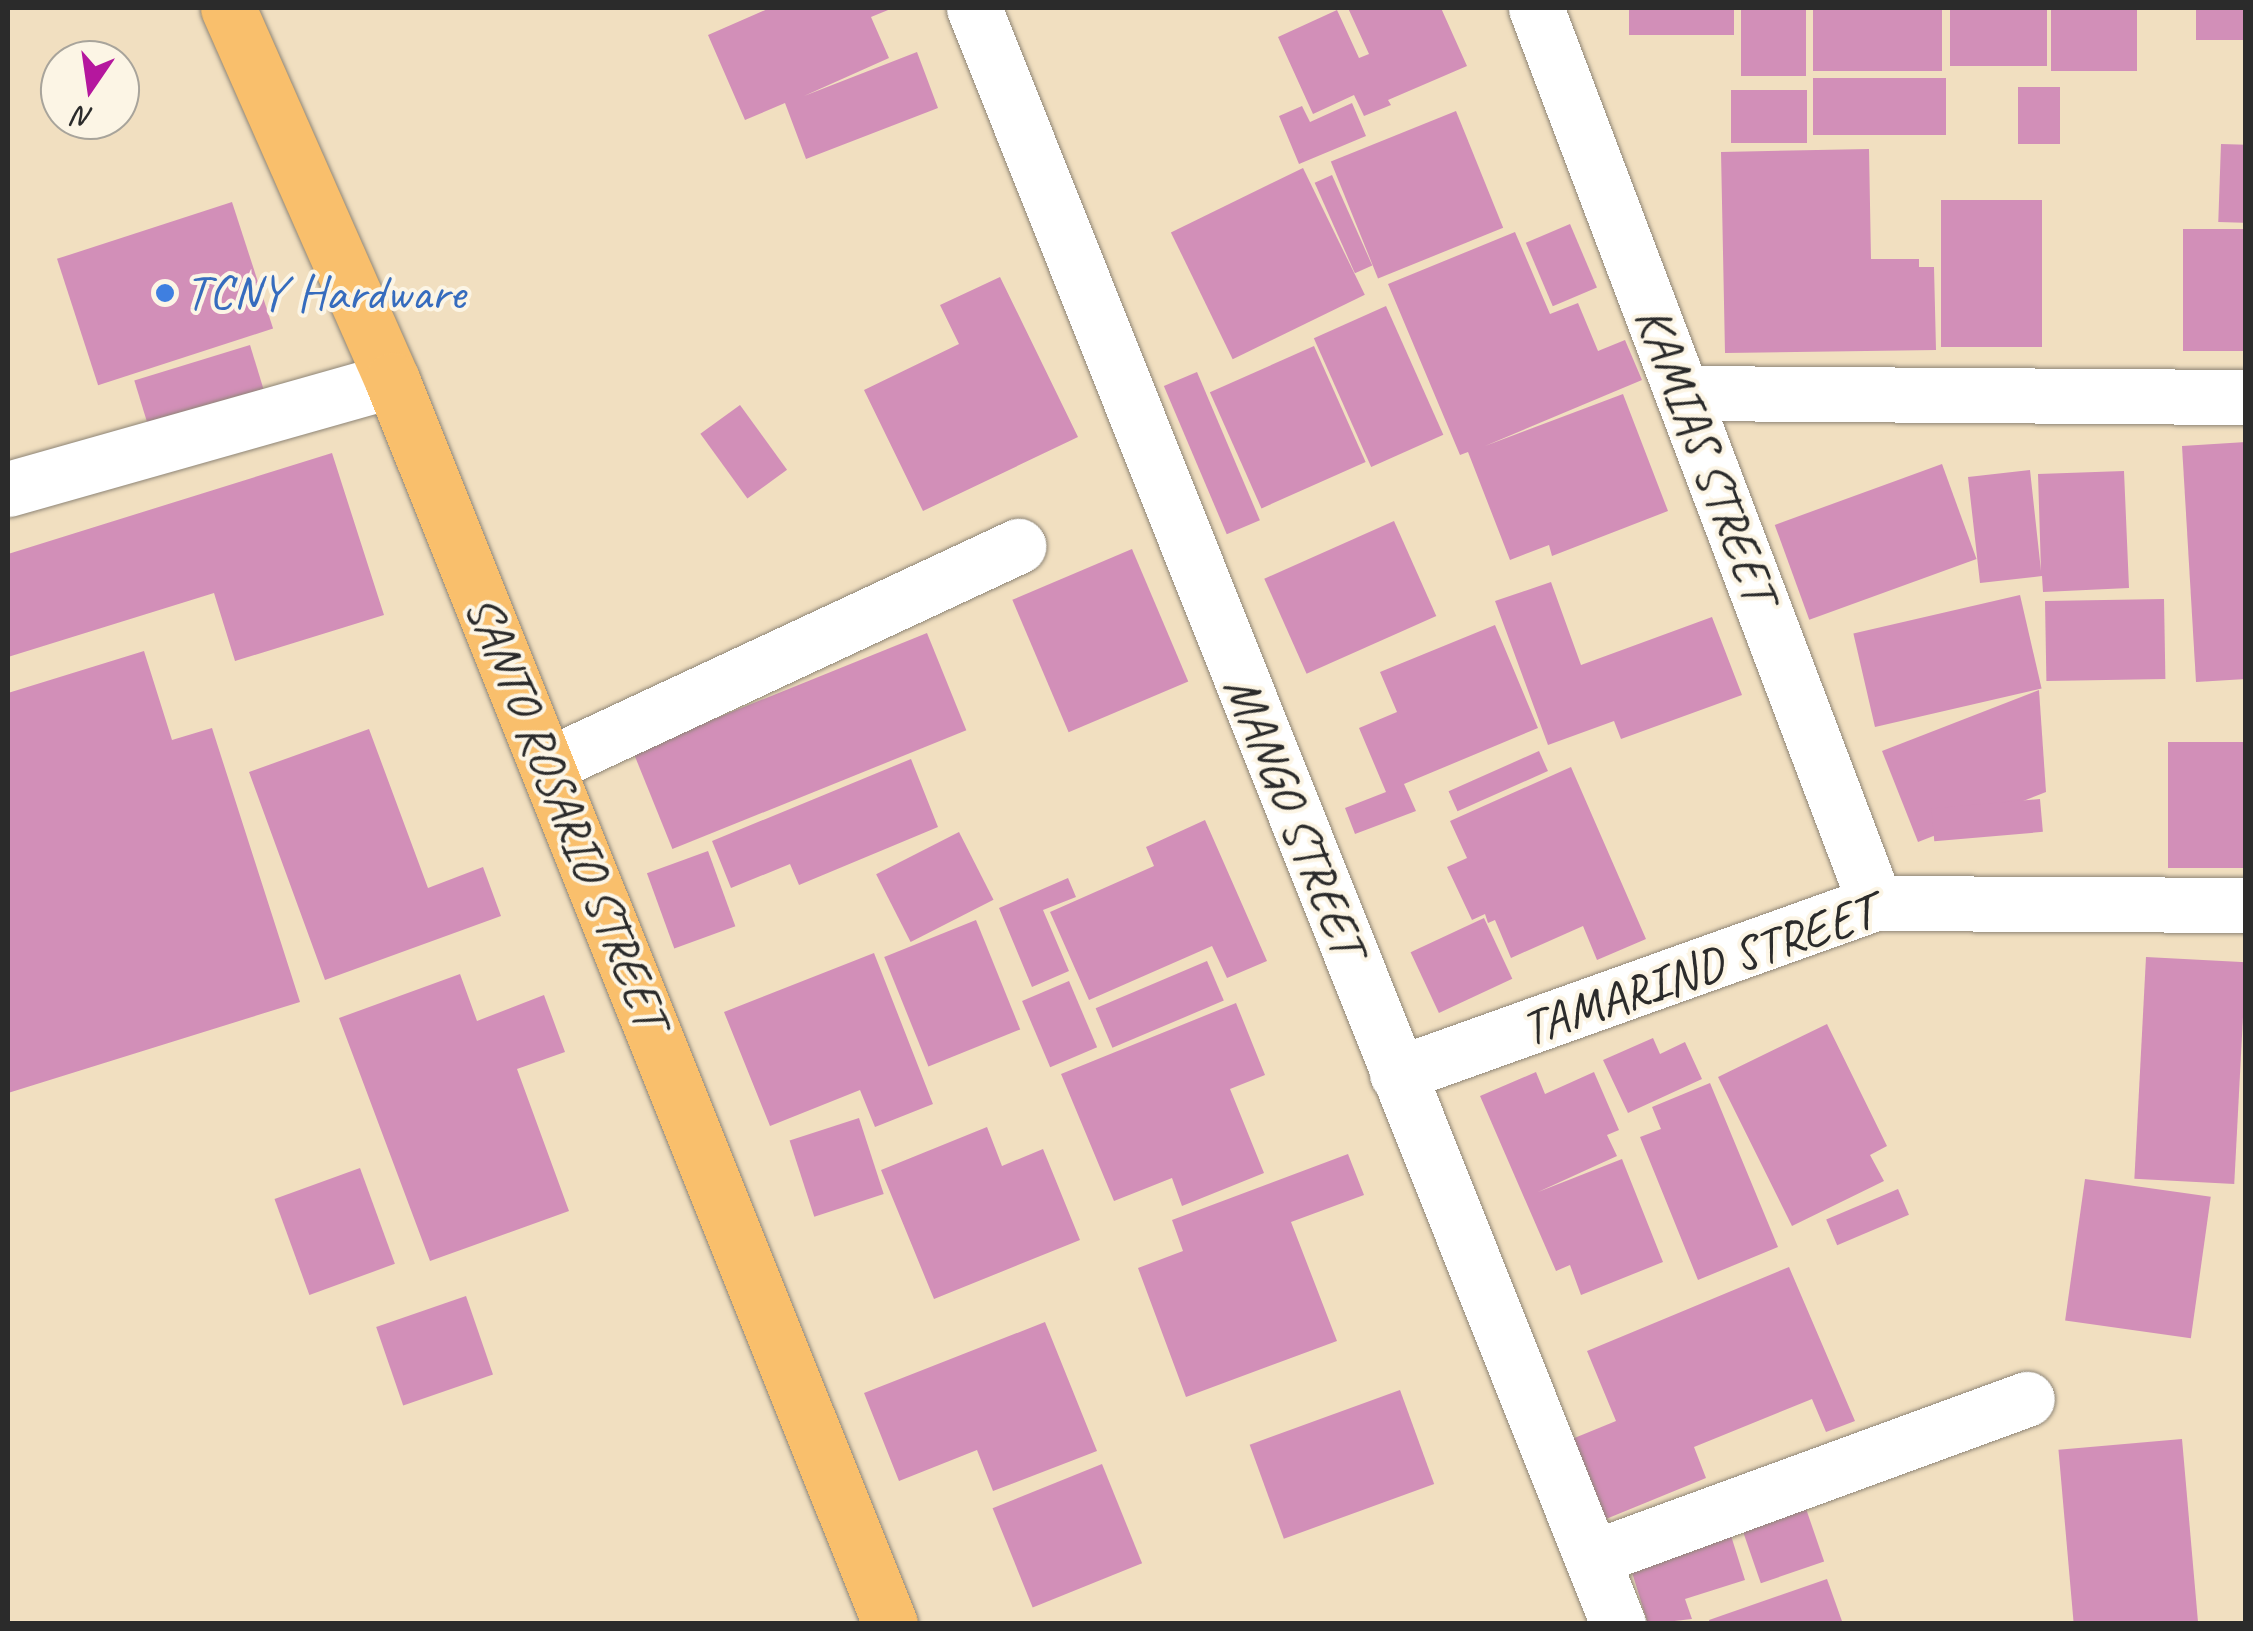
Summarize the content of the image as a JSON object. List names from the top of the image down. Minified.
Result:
{"streets":{"main road":["SANTO ROSARIO STREET"],"street":["KAMIAS STREET","MANGO STREET","TAMARIND STREET"]},"crossings":[["KAMIAS STREET","TAMARIND STREET"],["MANGO STREET","TAMARIND STREET"]],"places":["TCNY Hardware"],"north":"bottom"}
